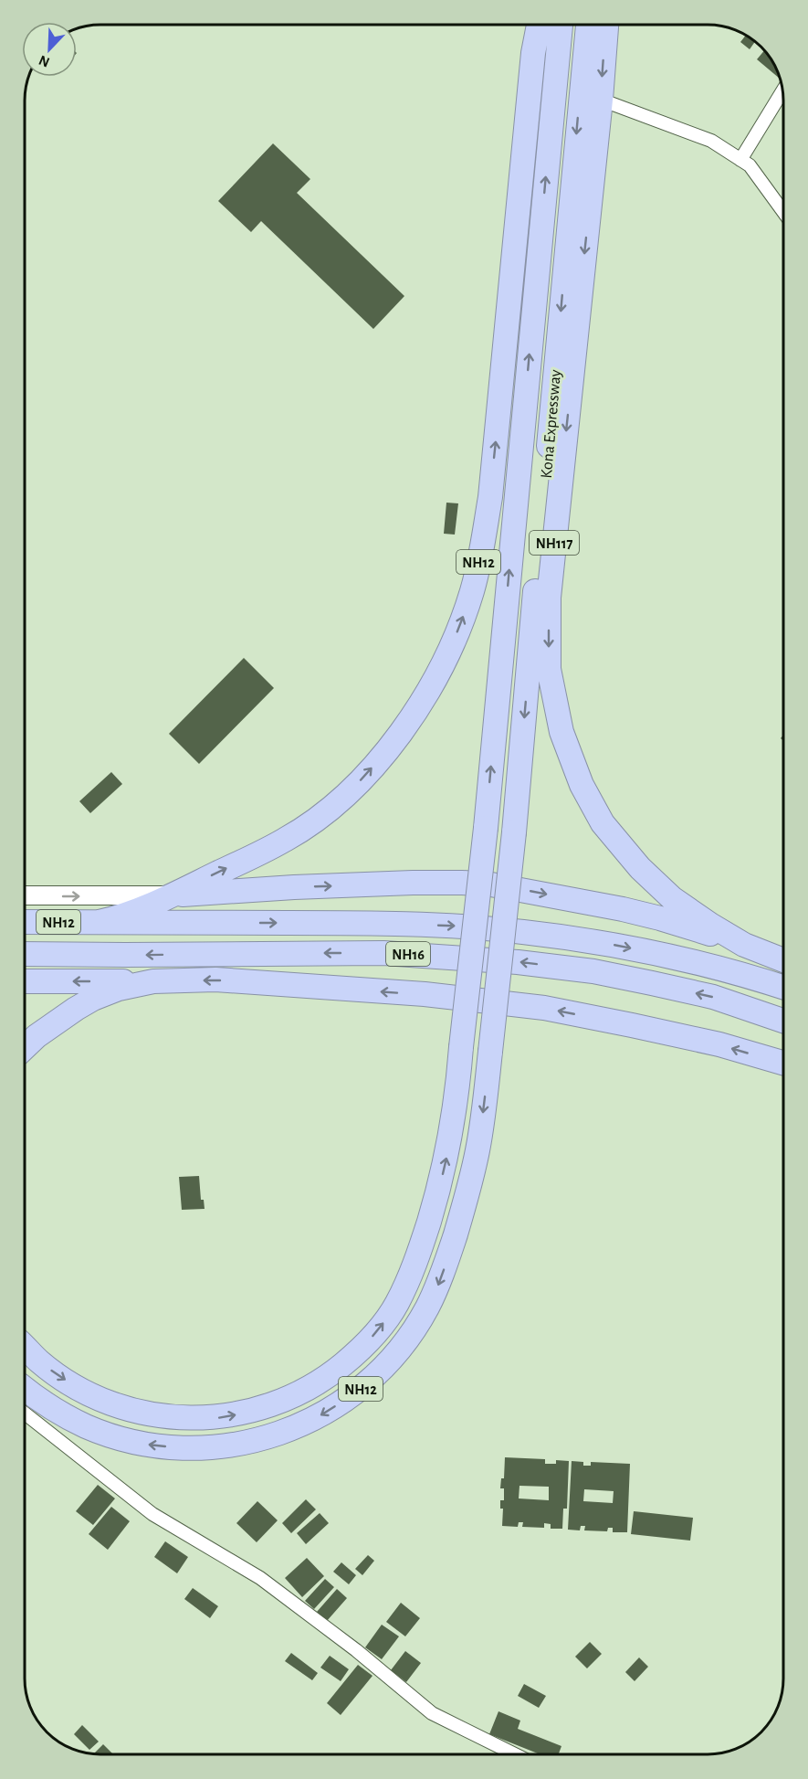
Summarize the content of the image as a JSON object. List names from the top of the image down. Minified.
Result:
{"streets":{"highway":["Kona Expressway","NH117","NH12","NH16"]},"crossings":[["NH12","NH16"]],"north":"bottom left"}
